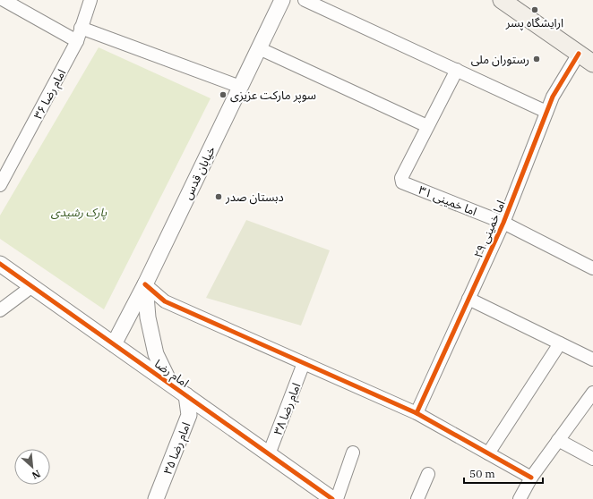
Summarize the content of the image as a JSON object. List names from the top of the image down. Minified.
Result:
{"streets":{"street":["امام رضا ۳۶","خیابان قدس","اما خمینی ٣١","اما خمینی ٢٩","امام رضا","امام رضا ۳۸","امام رضا ۳۵"]},"crossings":[["خیابان قدس","امام رضا"],["اما خمینی ٣١","اما خمینی ٢٩"],["امام رضا","امام رضا ۳۸"],["امام رضا","امام رضا ۳۵"]],"parks":["پارک رشیدی"],"places":["ارایشگاه پسر","رستوران ملی","سوپر مارکت عزیزی","دبستان صدر"],"scale_bar":"50 m","north":"bottom right"}
